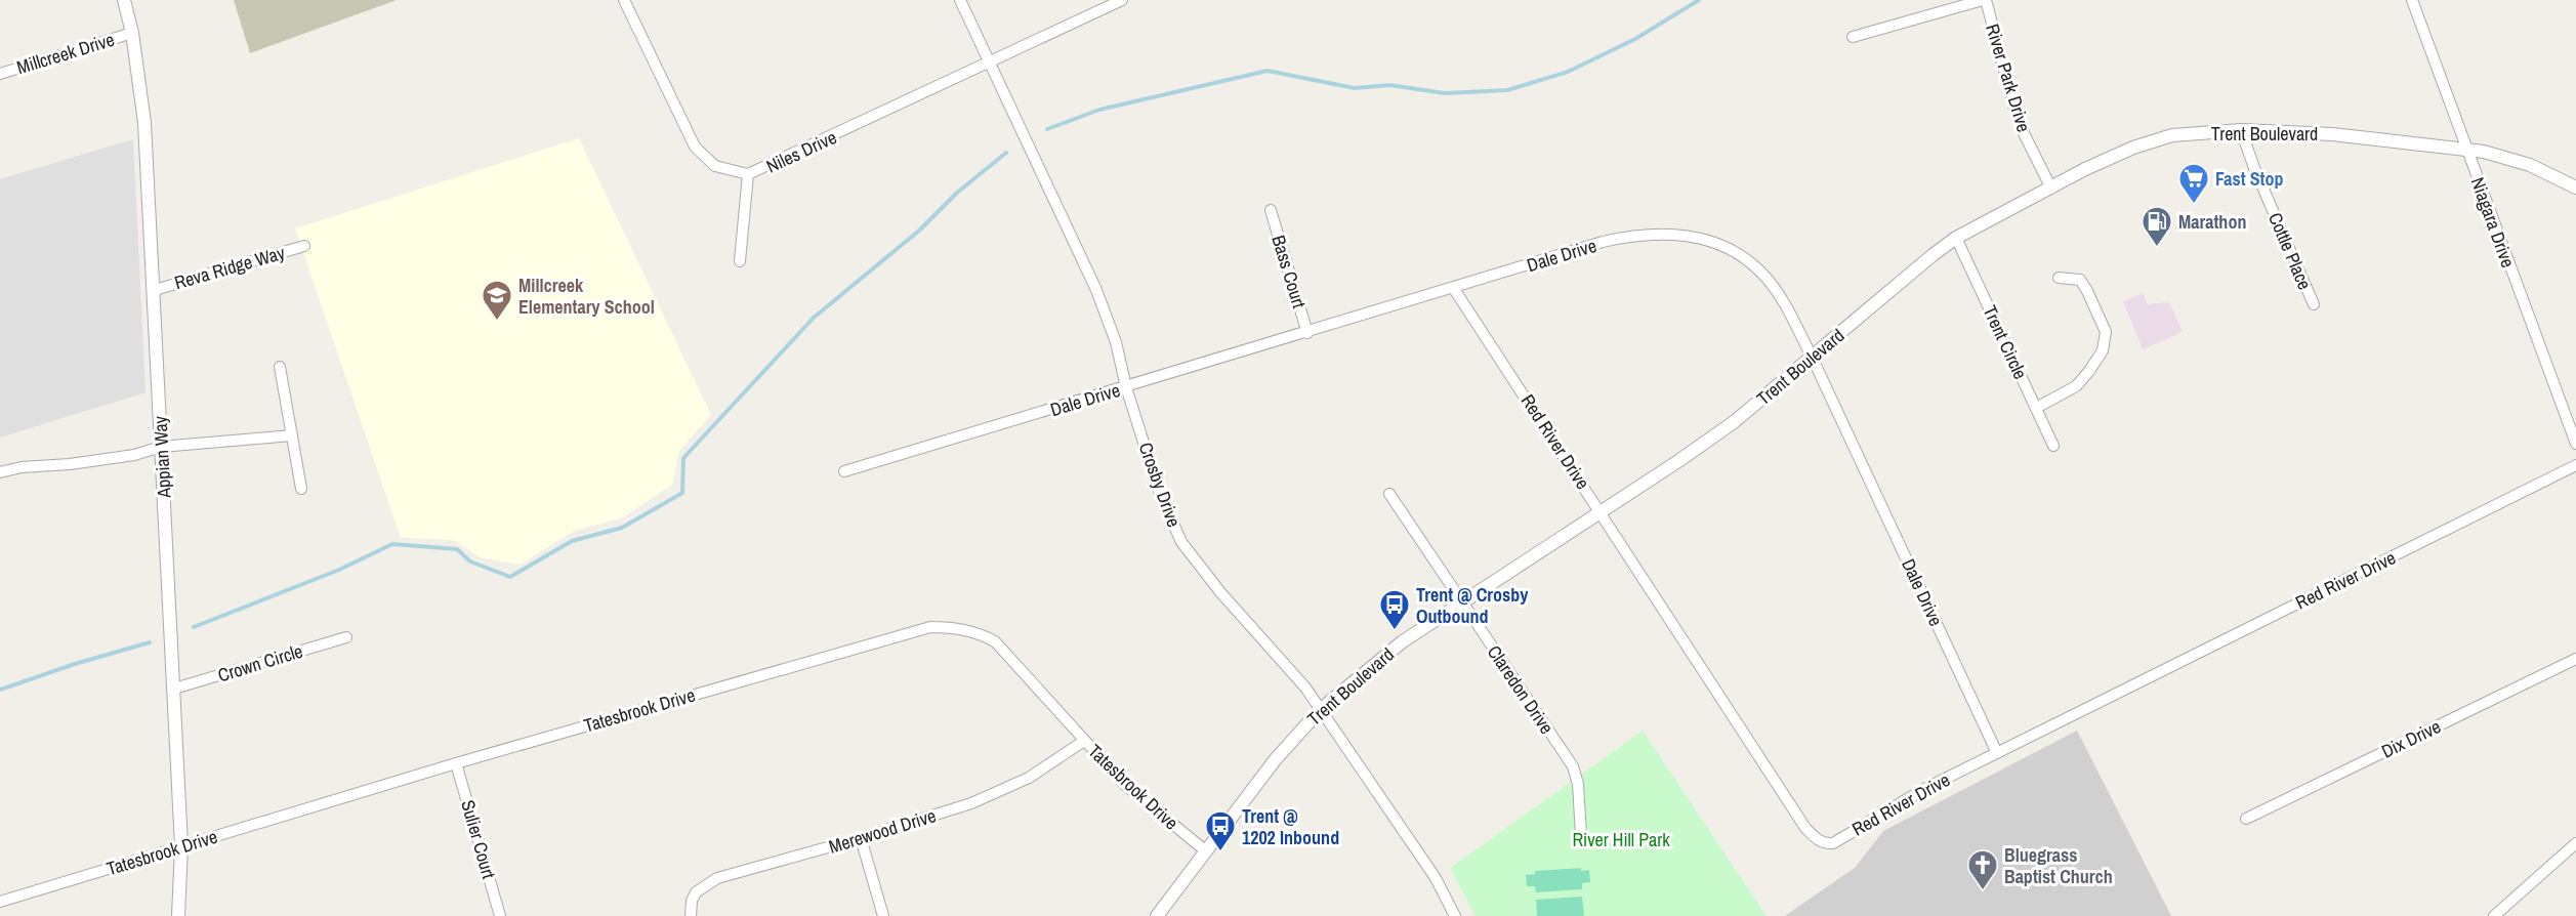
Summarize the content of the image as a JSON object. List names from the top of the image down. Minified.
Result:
{"streets":{"street":["Millcreek Drive","River Park Drive","Trent Boulevard","Niles Drive","Niagara Drive","Cottle Place","Dale Drive","Reva Ridge Way","Bass Court","Trent Circle","Red River Drive","Appian Way","Crosby Drive","Crown Circle","Claredon Drive","Tatesbrook Drive","Dix Drive","Merewood Drive","Sulier Court"]},"crossings":[["Millcreek Drive","Appian Way"],["River Park Drive","Trent Boulevard"],["Trent Boulevard","Niagara Drive"],["Trent Boulevard","Cottle Place"],["Trent Boulevard","Dale Drive"],["Trent Boulevard","Trent Circle"],["Trent Boulevard","Red River Drive"],["Trent Boulevard","Crosby Drive"],["Trent Boulevard","Claredon Drive"],["Trent Boulevard","Tatesbrook Drive"],["Niles Drive","Crosby Drive"],["Dale Drive","Bass Court"],["Dale Drive","Red River Drive"],["Dale Drive","Crosby Drive"],["Reva Ridge Way","Appian Way"],["Appian Way","Crown Circle"],["Appian Way","Tatesbrook Drive"],["Tatesbrook Drive","Merewood Drive"],["Tatesbrook Drive","Sulier Court"]],"parks":["River Hill Park"],"places":{"supermarket":["Fast Stop"],"fuel station":["Marathon"],"school or university":["Millcreek Elementary School"],"bus stop":["Trent @ Crosby Outbound","Trent @ 1202 Inbound"],"church":["Bluegrass Baptist Church"]}}
